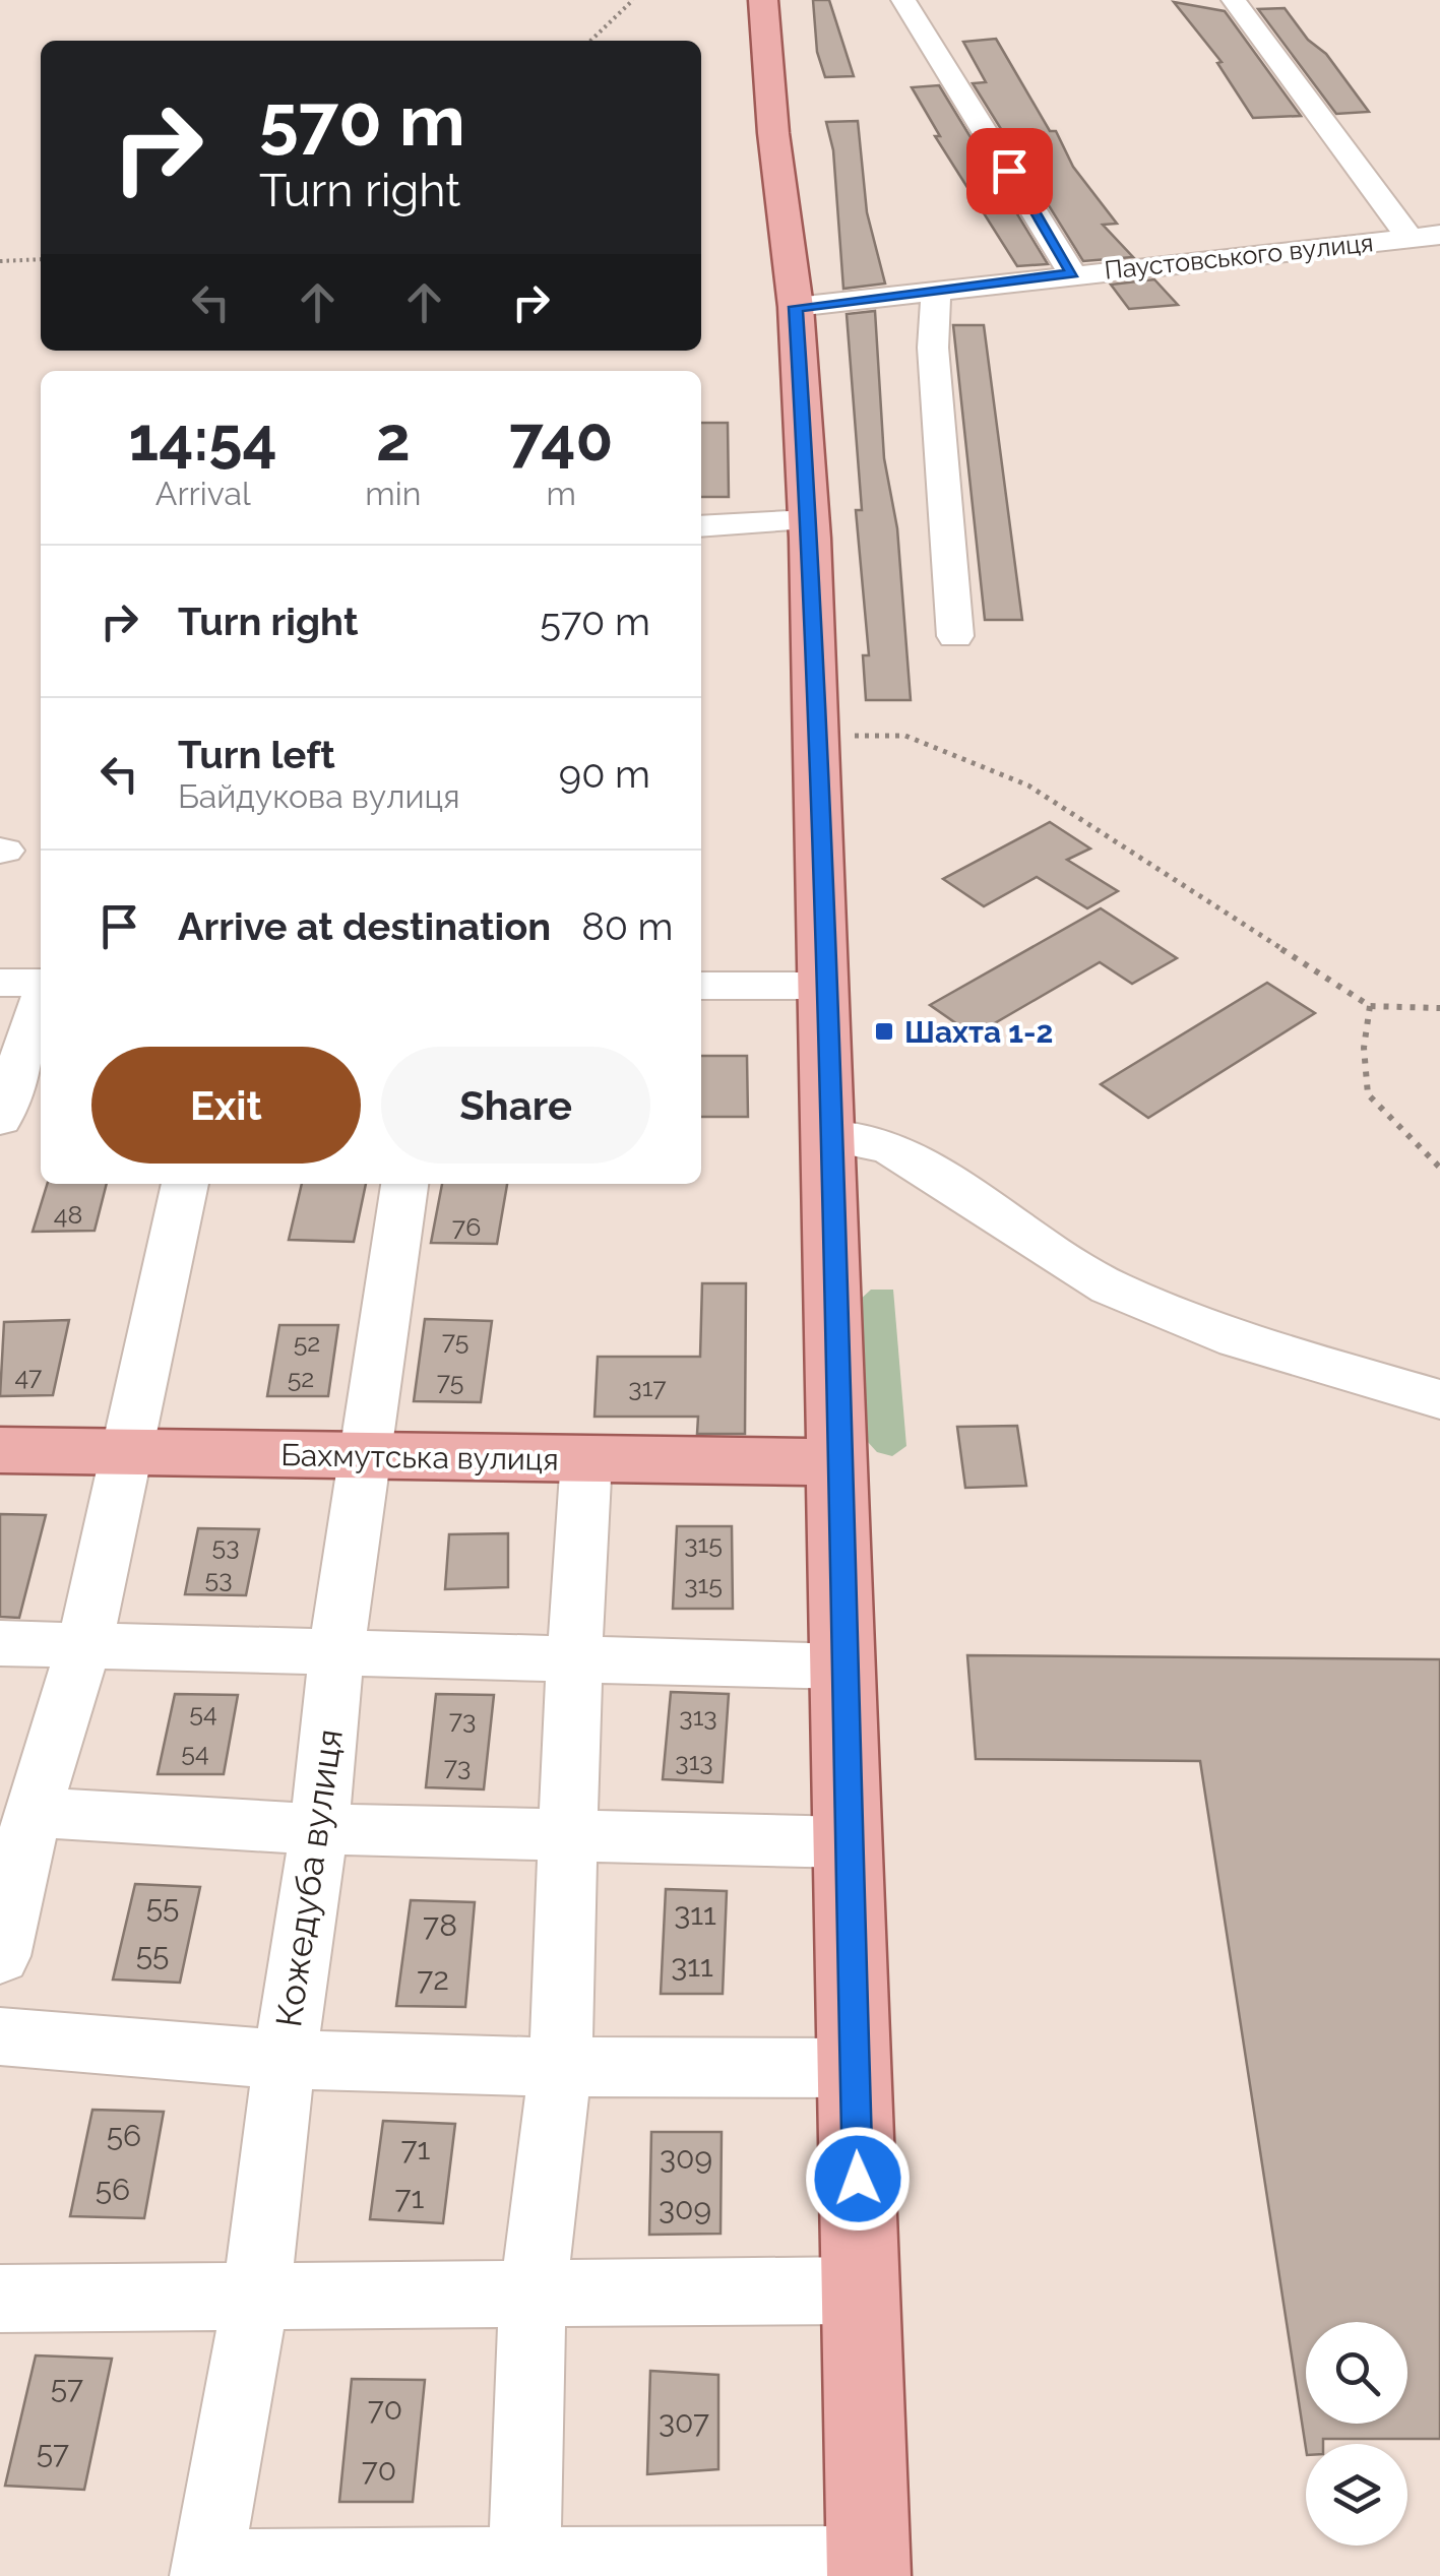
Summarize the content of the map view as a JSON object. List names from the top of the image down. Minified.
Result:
{"streets":{"main road":["Бахмутська вулиця"],"street":["Паустовського вулиця","Кожедуба вулиця"]},"crossings":[["Бахмутська вулиця","Кожедуба вулиця"]],"places":{"transit":["Шахта 1-2"]},"house_numbers":["48","76","75","52","47","52","75","317","315","53","53","315","54","313","73","54","313","73","55","311","78","55","311","72","56","71","309","56","71","309","57","70","307","57","70"],"page":{"turn":["570 m","Turn right"],"eta":["14:54","Arrival","2","min","740","m"],"list":[{"name":"Turn right","value":"570 m"},{"name":"Turn left","note":"Байдукова вулиця","value":"90 m"},{"name":"Arrive at destination","value":"80 m"}],"buttons":["Exit","Share"]}}
